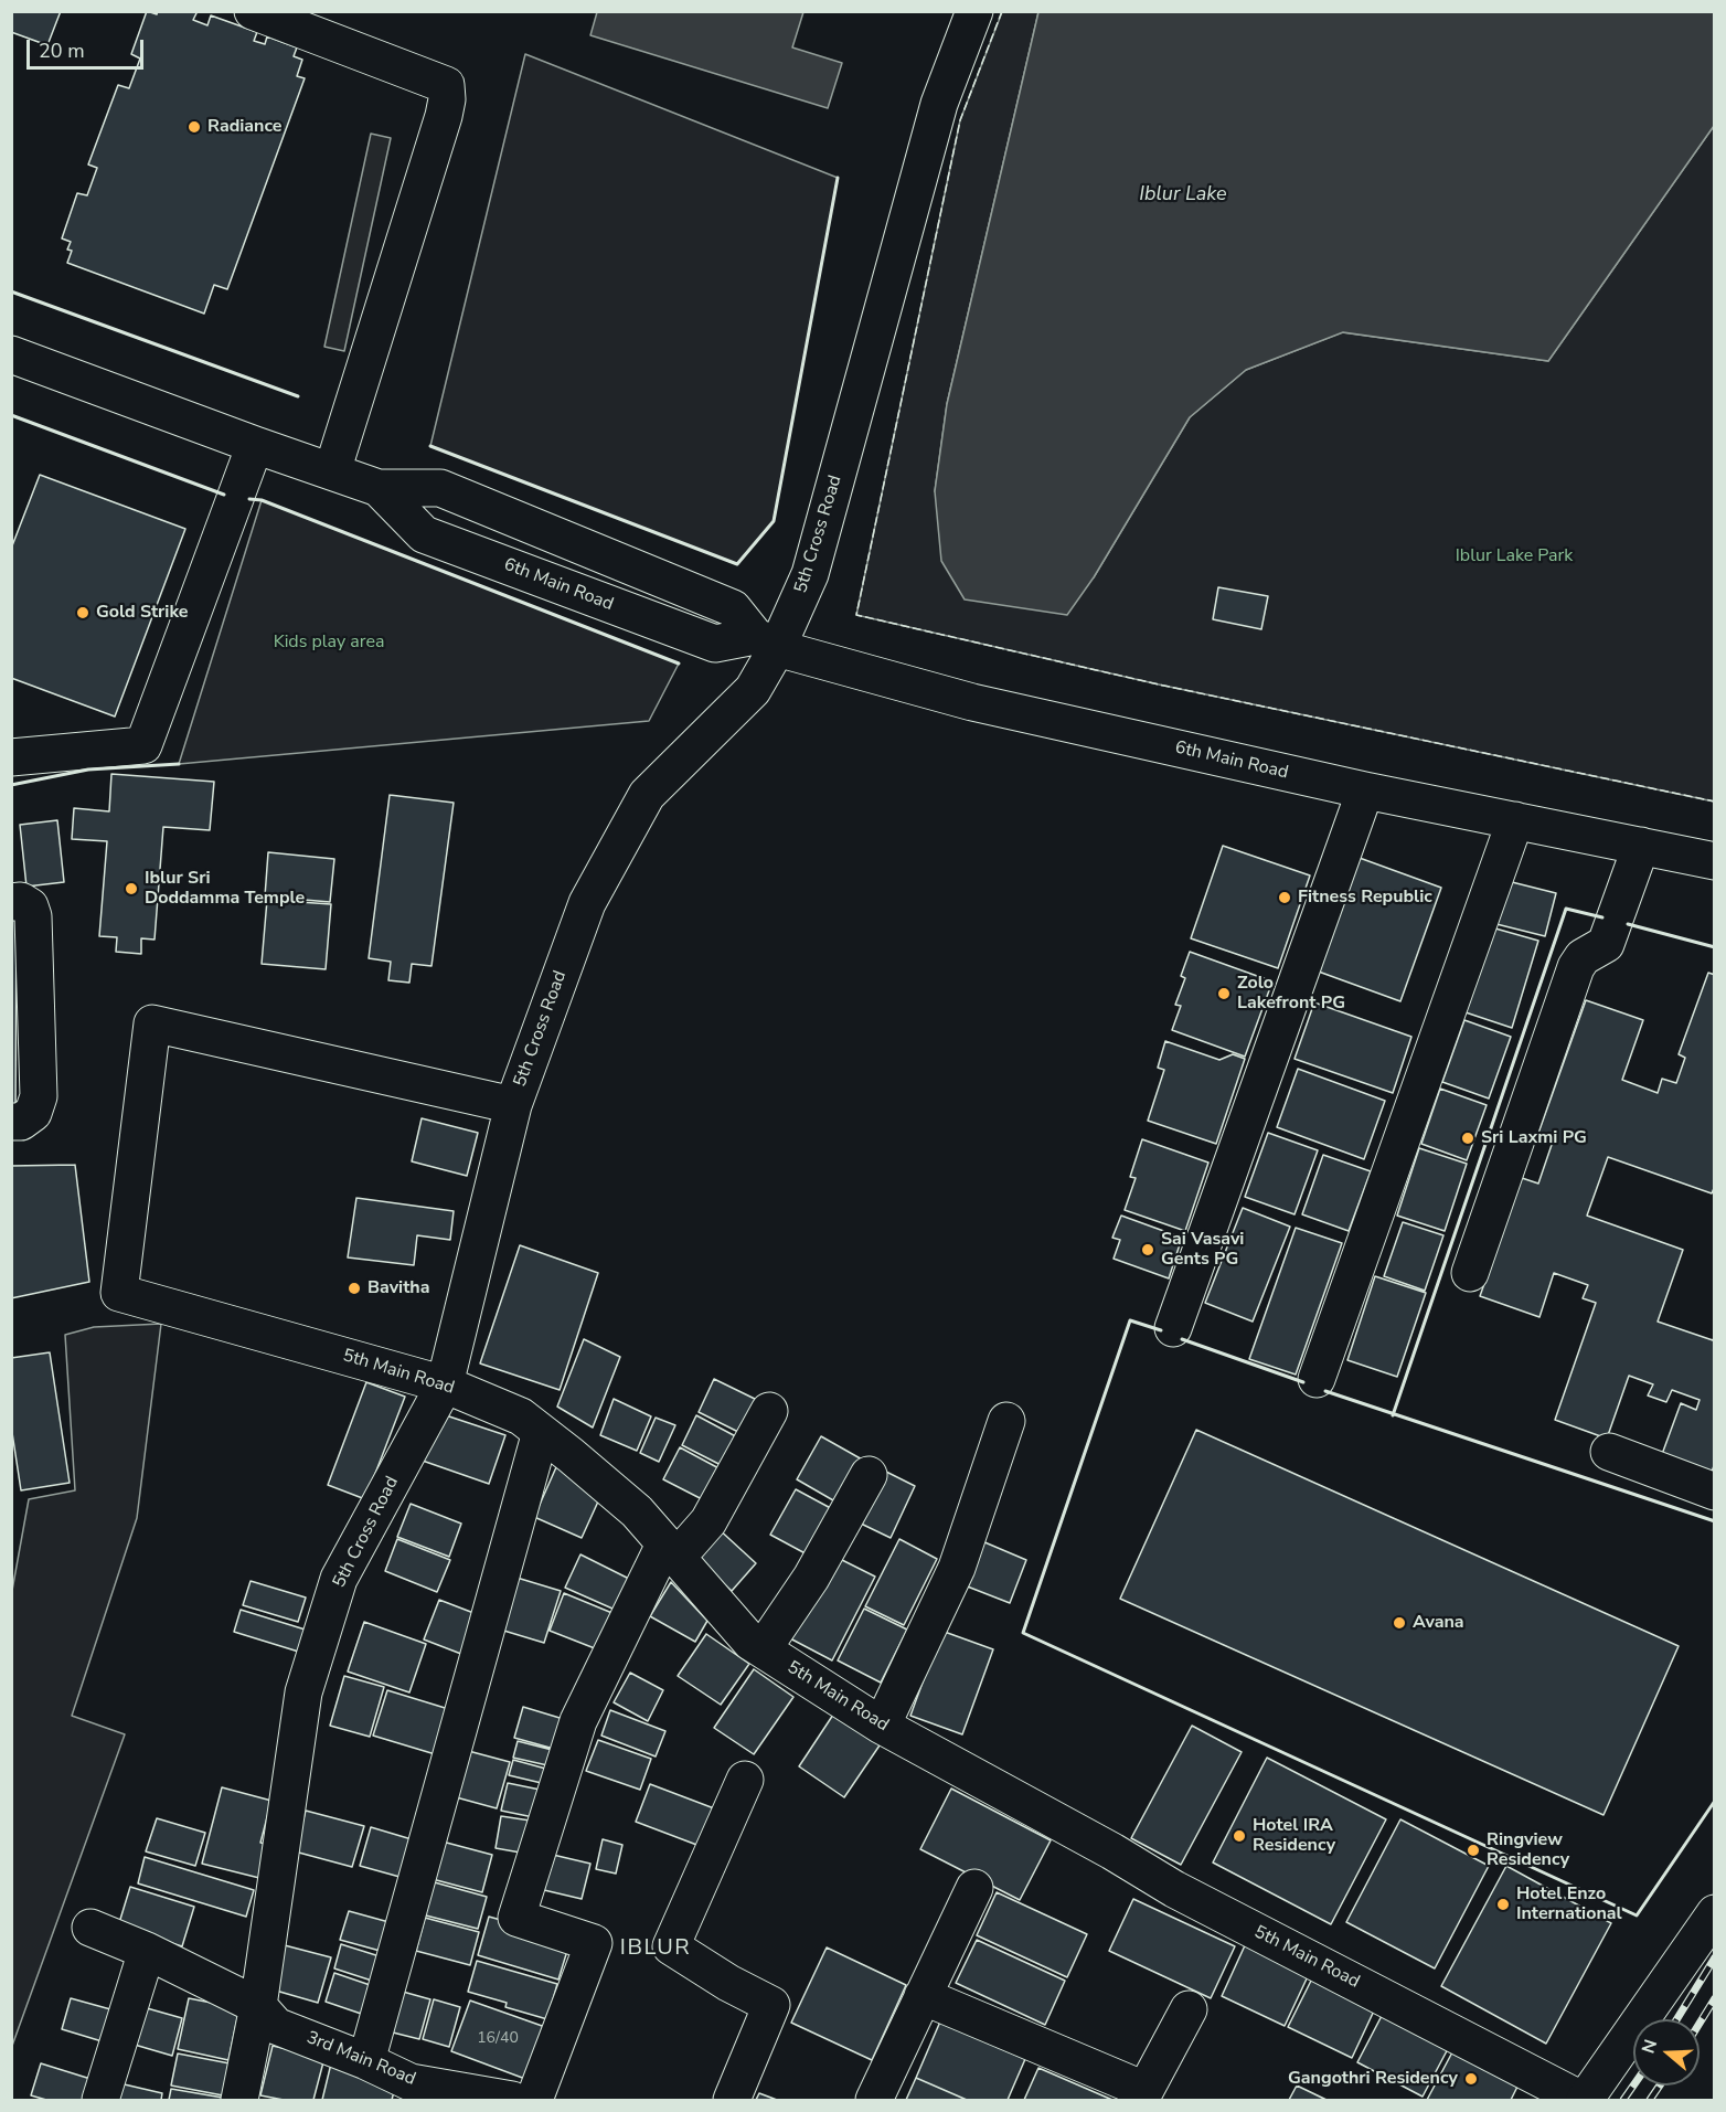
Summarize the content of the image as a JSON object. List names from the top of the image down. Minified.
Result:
{"streets":{"main road":["5th Cross Road","6th Main Road","5th Main Road","3rd Main Road"]},"crossings":[["5th Cross Road","6th Main Road"],["5th Cross Road","5th Main Road"],["5th Cross Road","3rd Main Road"]],"districts":["IBLUR"],"water":["Iblur Lake"],"parks":["Iblur Lake Park","Kids play area"],"places":["Radiance","Gold Strike","Iblur Sri Doddamma Temple","Fitness Republic","Zolo Lakefront PG","Sri Laxmi PG","Sai Vasavi Gents PG","Bavitha","Avana","Hotel IRA Residency","Ringview Residency","Hotel Enzo International","Gangothri Residency"],"house_numbers":["16/40"],"scale_bar":"20 m","north":"left"}
